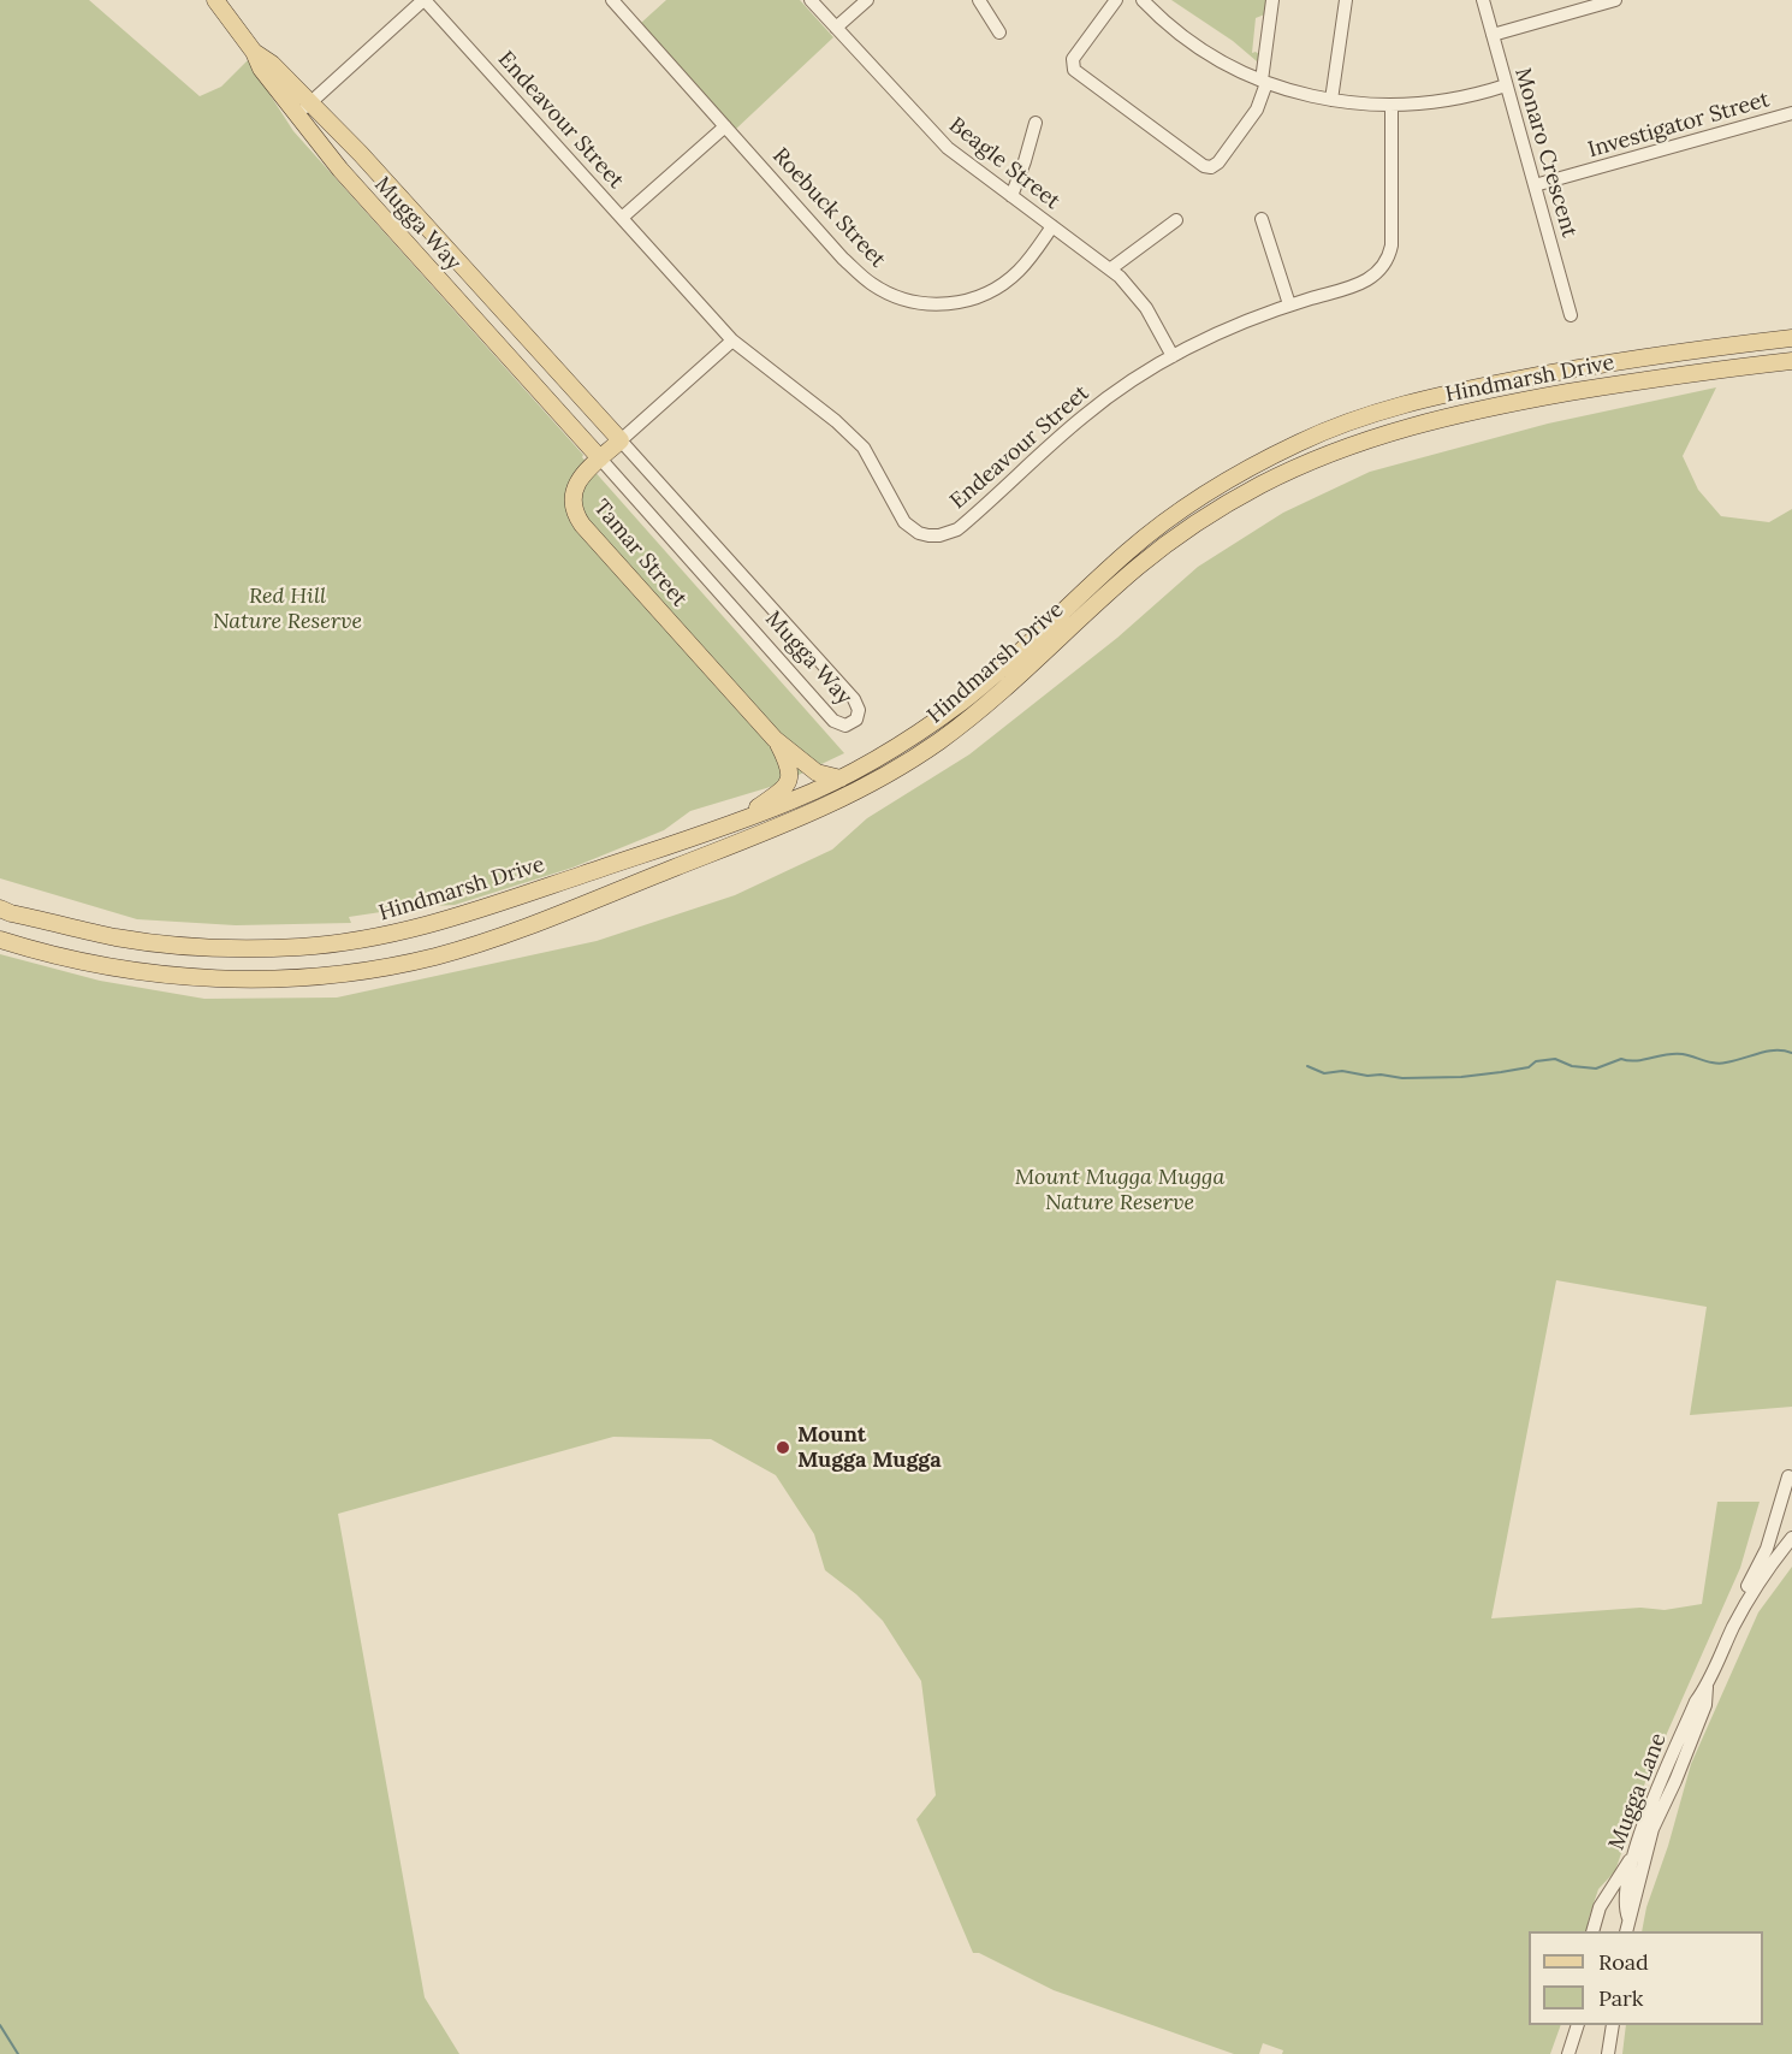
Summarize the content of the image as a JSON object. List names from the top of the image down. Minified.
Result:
{"streets":{"main road":["Mugga Way","Hindmarsh Drive","Tamar Street"],"street":["Endeavour Street","Investigator Street","Monaro Crescent","Beagle Street","Roebuck Street","Mugga Lane"]},"crossings":[["Endeavour Street","Beagle Street"],["Endeavour Street","Tamar Street"],["Investigator Street","Monaro Crescent"],["Beagle Street","Roebuck Street"],["Mugga Way","Tamar Street"],["Hindmarsh Drive","Tamar Street"]],"parks":["Red Hill Nature Reserve","Mount Mugga Mugga Nature Reserve"],"places":["Mount Mugga Mugga"],"legend":["Road","Park"]}
